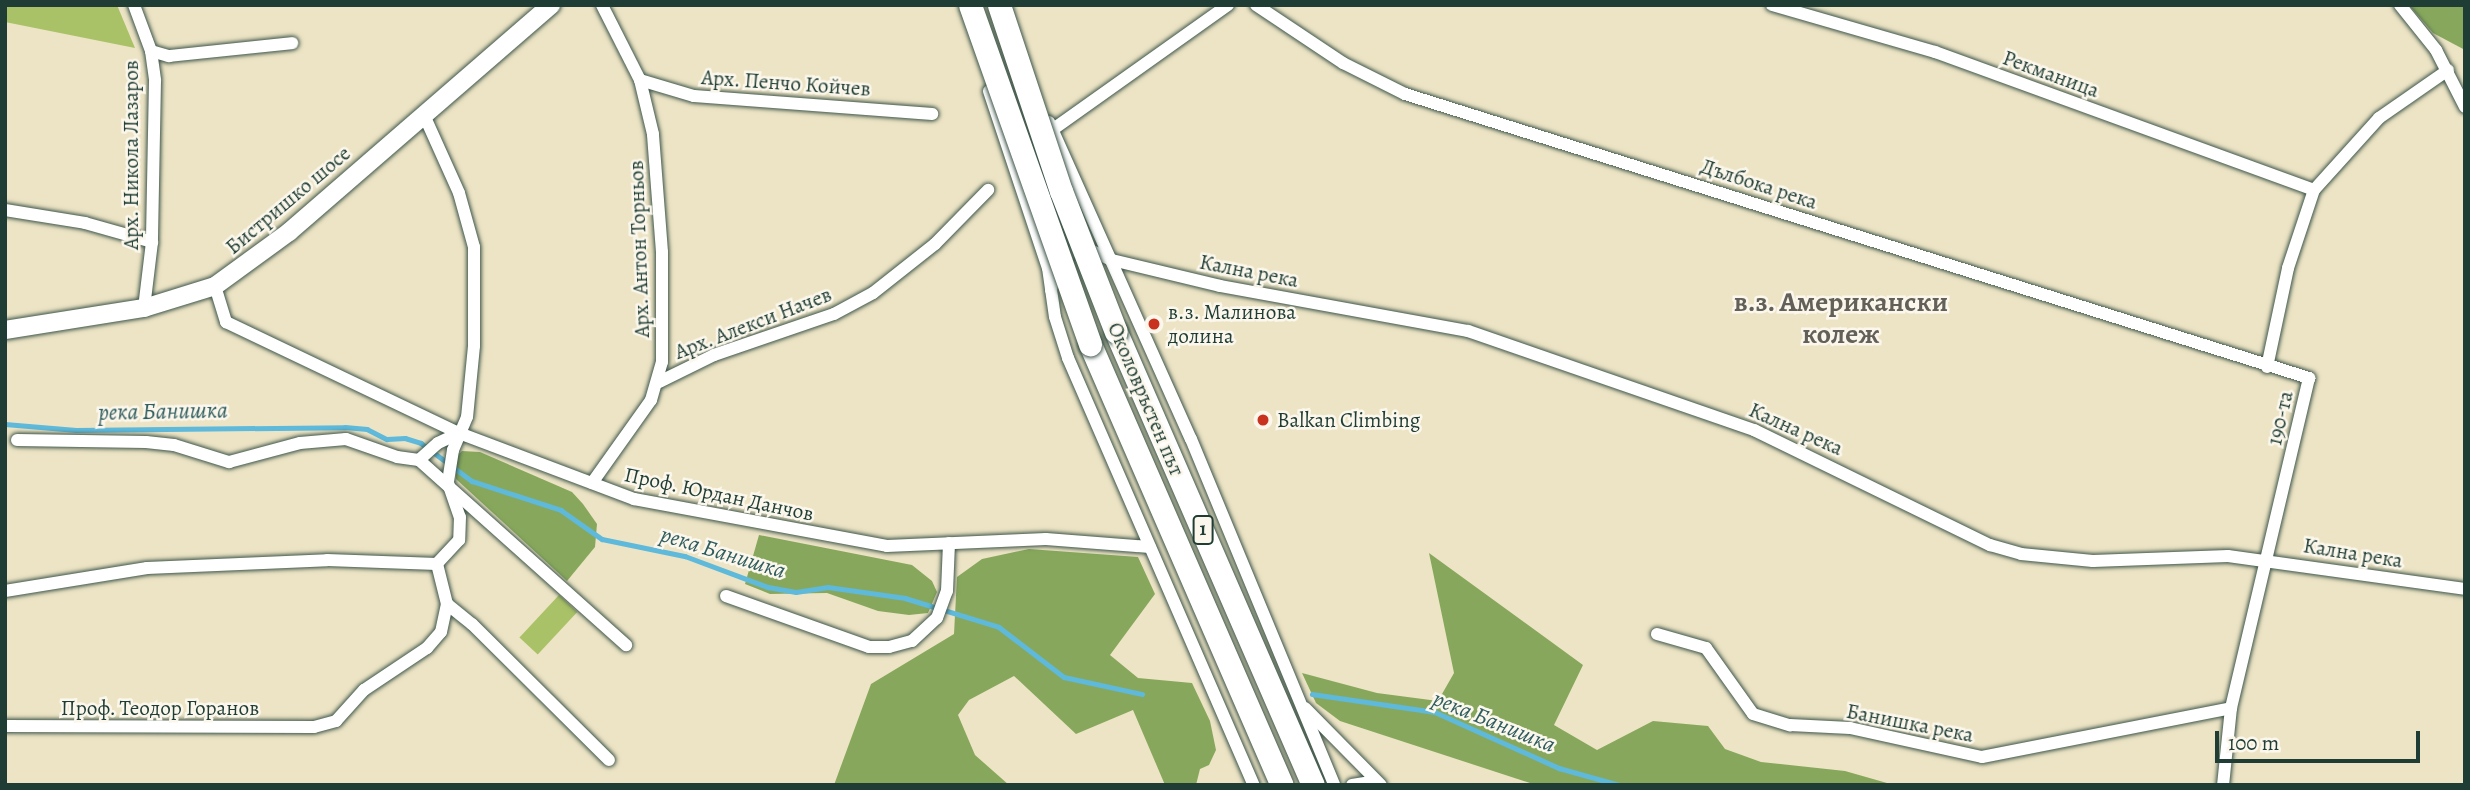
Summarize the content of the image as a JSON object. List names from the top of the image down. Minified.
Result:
{"streets":{"highway":["Околовръстен път","1"],"street":["Рекманица","Арх. Пенчо Койчев","Арх. Никола Лазаров","Дълбока река","Бистришко шосе","Арх. Антон Торньов","Кална река","Арх. Алекси Начев","190-та","Проф. Юрдан Данчов","Проф. Теодор Горанов","Банишка река"]},"crossings":[["Рекманица","190-та"],["Арх. Пенчо Койчев","Арх. Антон Торньов"],["Арх. Никола Лазаров","Бистришко шосе"],["Дълбока река","190-та"],["Бистришко шосе","Проф. Юрдан Данчов"],["Арх. Антон Торньов","Арх. Алекси Начев"],["Кална река","190-та"],["190-та","Банишка река"]],"districts":["в.з. Американски колеж"],"water":["река Банишка"],"places":["в.з. Малинова долина","Balkan Climbing"],"scale_bar":"100 m"}
